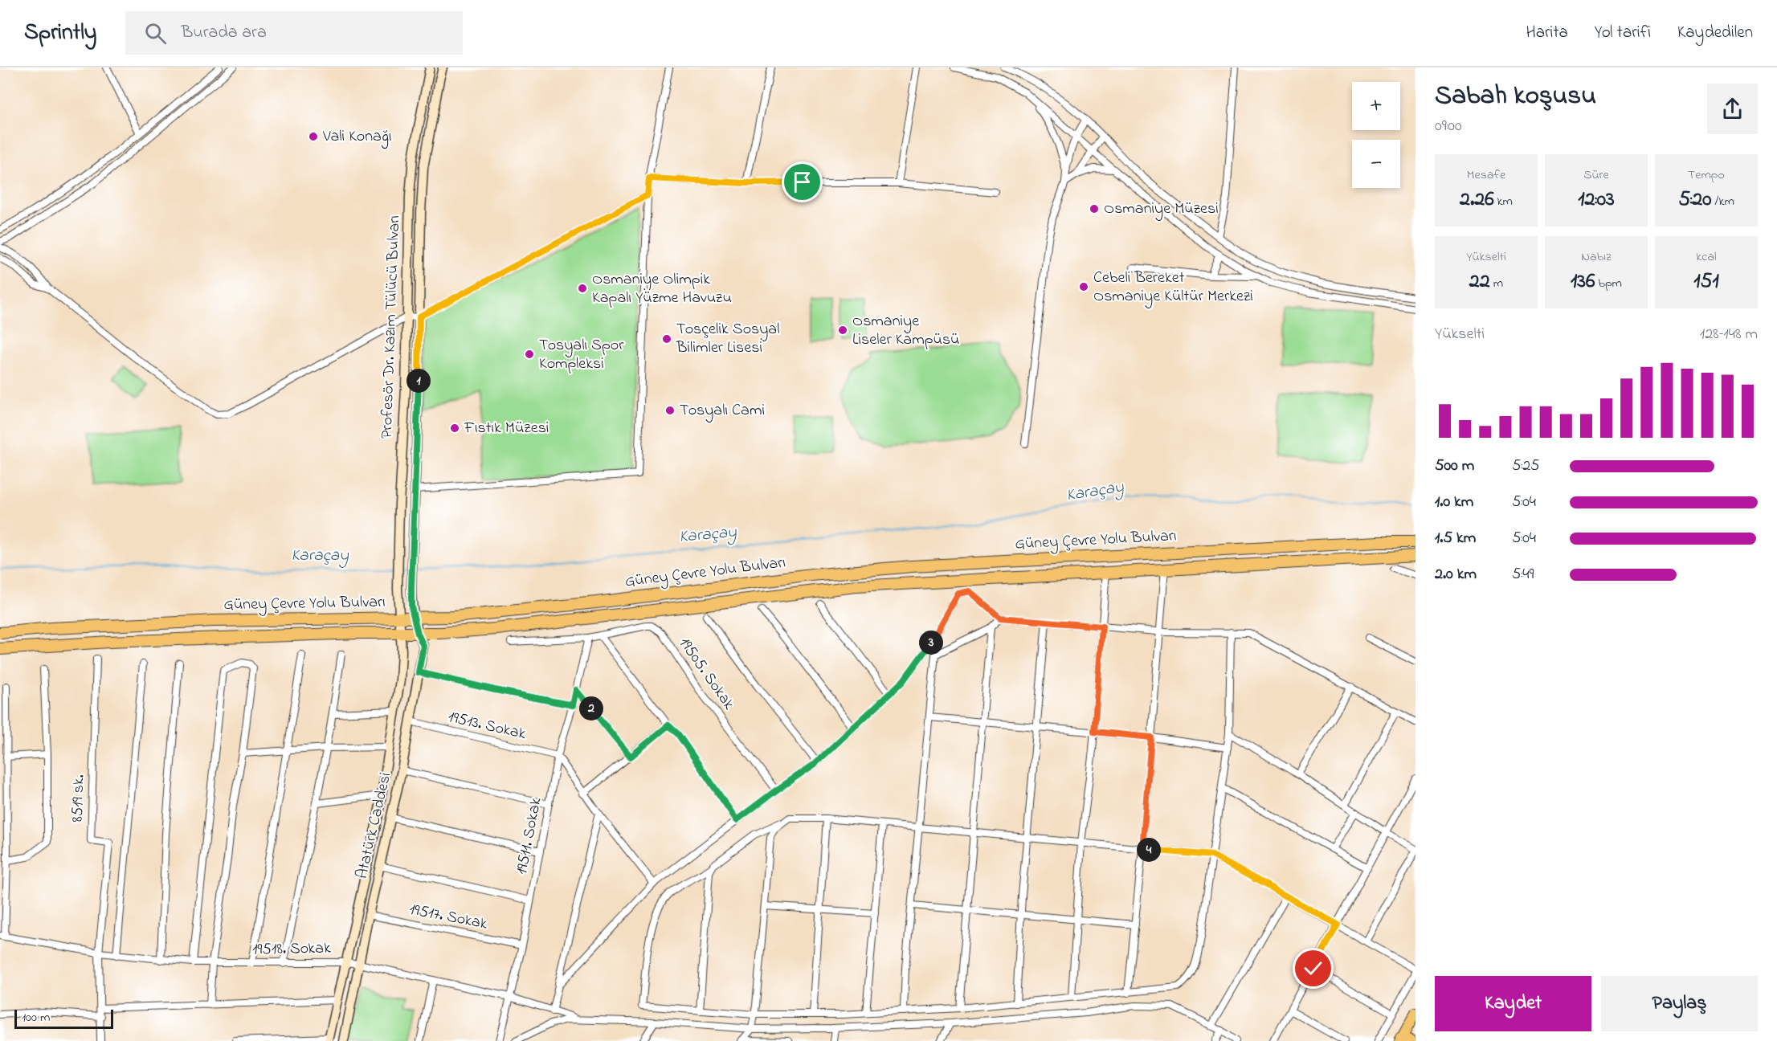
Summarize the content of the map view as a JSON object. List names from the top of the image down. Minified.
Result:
{"streets":{"highway":["Güney Çevre Yolu Bulvarı"],"street":["Profesör Dr. Kazım Tülücü Bulvarı","19505. Sokak","19513. Sokak","8519 sk.","Atatürk Caddesi","19511. Sokak","19517. Sokak","19518. Sokak"]},"crossings":[["Profesör Dr. Kazım Tülücü Bulvarı","Güney Çevre Yolu Bulvarı"],["Profesör Dr. Kazım Tülücü Bulvarı","Atatürk Caddesi"],["Güney Çevre Yolu Bulvarı","Atatürk Caddesi"],["19505. Sokak","19511. Sokak"],["19513. Sokak","Atatürk Caddesi"],["19513. Sokak","19511. Sokak"],["8519 sk.","19518. Sokak"],["Atatürk Caddesi","19517. Sokak"],["Atatürk Caddesi","19518. Sokak"],["19511. Sokak","19517. Sokak"],["19511. Sokak","19518. Sokak"]],"water":["Karaçay"],"places":["Vali Konağı","Osmaniye Müzesi","Cebeli Bereket Osmaniye Kültür Merkezi","Osmaniye Olimpik Kapalı Yüzme Havuzu","Osmaniye Liseler Kampüsü","Tosçelik Sosyal Bilimler Lisesi","Tosyalı Spor Kompleksi","Tosyalı Cami","Fıstık Müzesi"],"scale_bar":"100 m","page":{"header":"Sprintly","search":"Burada ara","nav":["Harita","Yol tarifi","Kaydedilen"],"heading":["Sabah koşusu","09:00"],"map_buttons":["+","−"],"stats":[["Mesafe","2.26 km"],["Süre","12:03"],["Tempo","5:20 /km"],["Yükselti","22 m"],["Nabız","136 bpm"],["kcal","151"]],"chart":["Yükselti","128–148 m"],"pins":["1","3","2","4"],"list":[{"name":"500 m","note":"5:25"},{"name":"1.0 km","note":"5:04"},{"name":"1.5 km","note":"5:04"},{"name":"2.0 km","note":"5:49"}],"buttons":["Kaydet","Paylaş"],"scale":"100 m"}}
